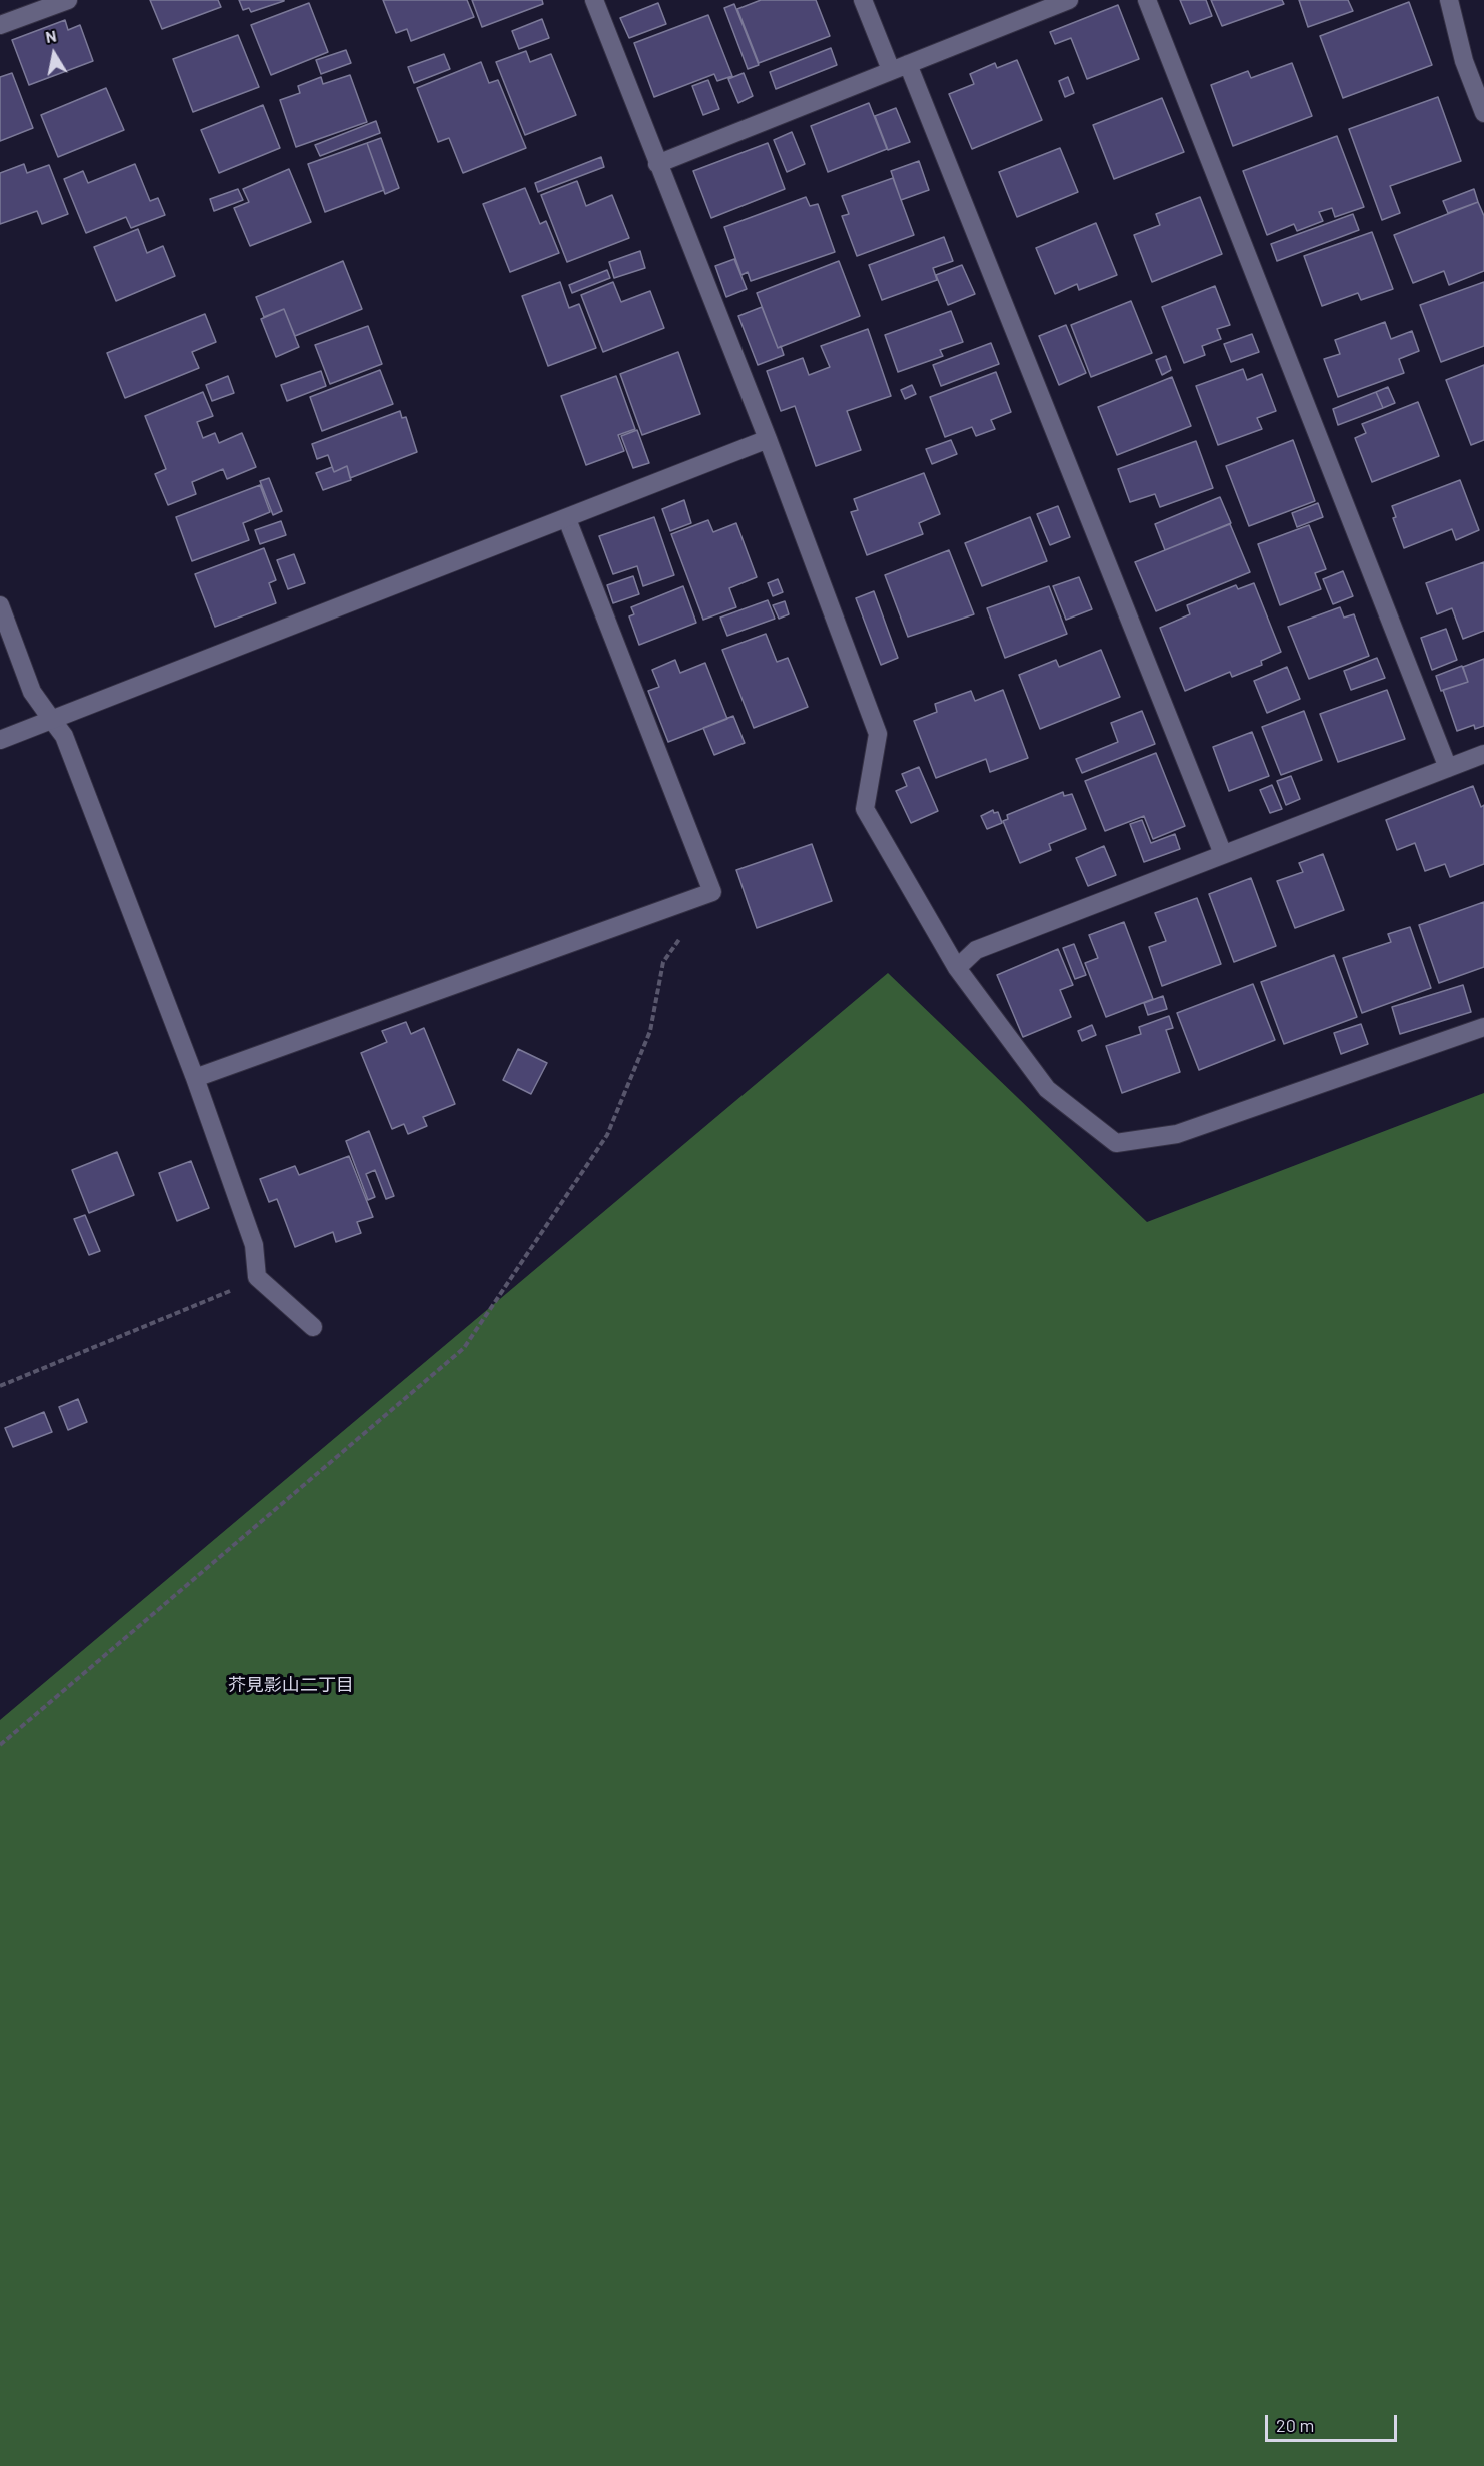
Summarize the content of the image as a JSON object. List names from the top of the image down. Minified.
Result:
{"districts":["芥見影山二丁目"],"scale_bar":"20 m","north":"top"}
